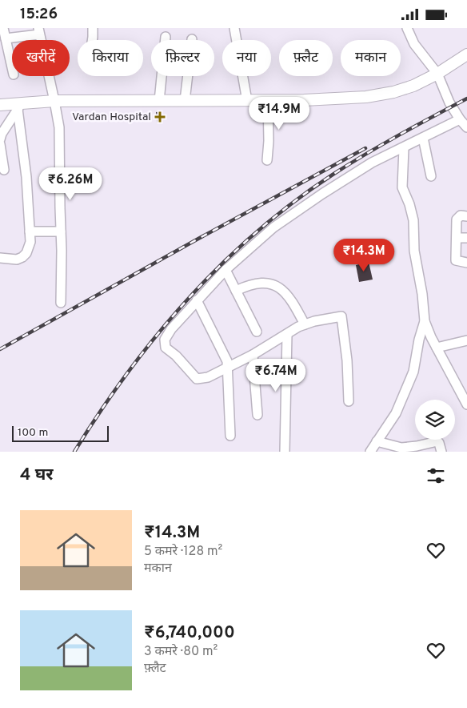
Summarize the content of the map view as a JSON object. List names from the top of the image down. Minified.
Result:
{"places":{"health":["Vardan Hospital"]},"scale_bar":"100 m","page":{"status":"15:26","chip":["खरीदें","किराया","फ़िल्टर","नया","फ़्लैट","मकान"],"price":["₹14.9M","₹6.26M","₹14.3M","₹6.74M"],"scale":"100 m","heading":"4 घर","list":[{"name":"₹14.3M","note":"5 कमरे · 128 m² · मकान"},{"name":"₹6,740,000","note":"3 कमरे · 80 m² · फ़्लैट"}]}}
